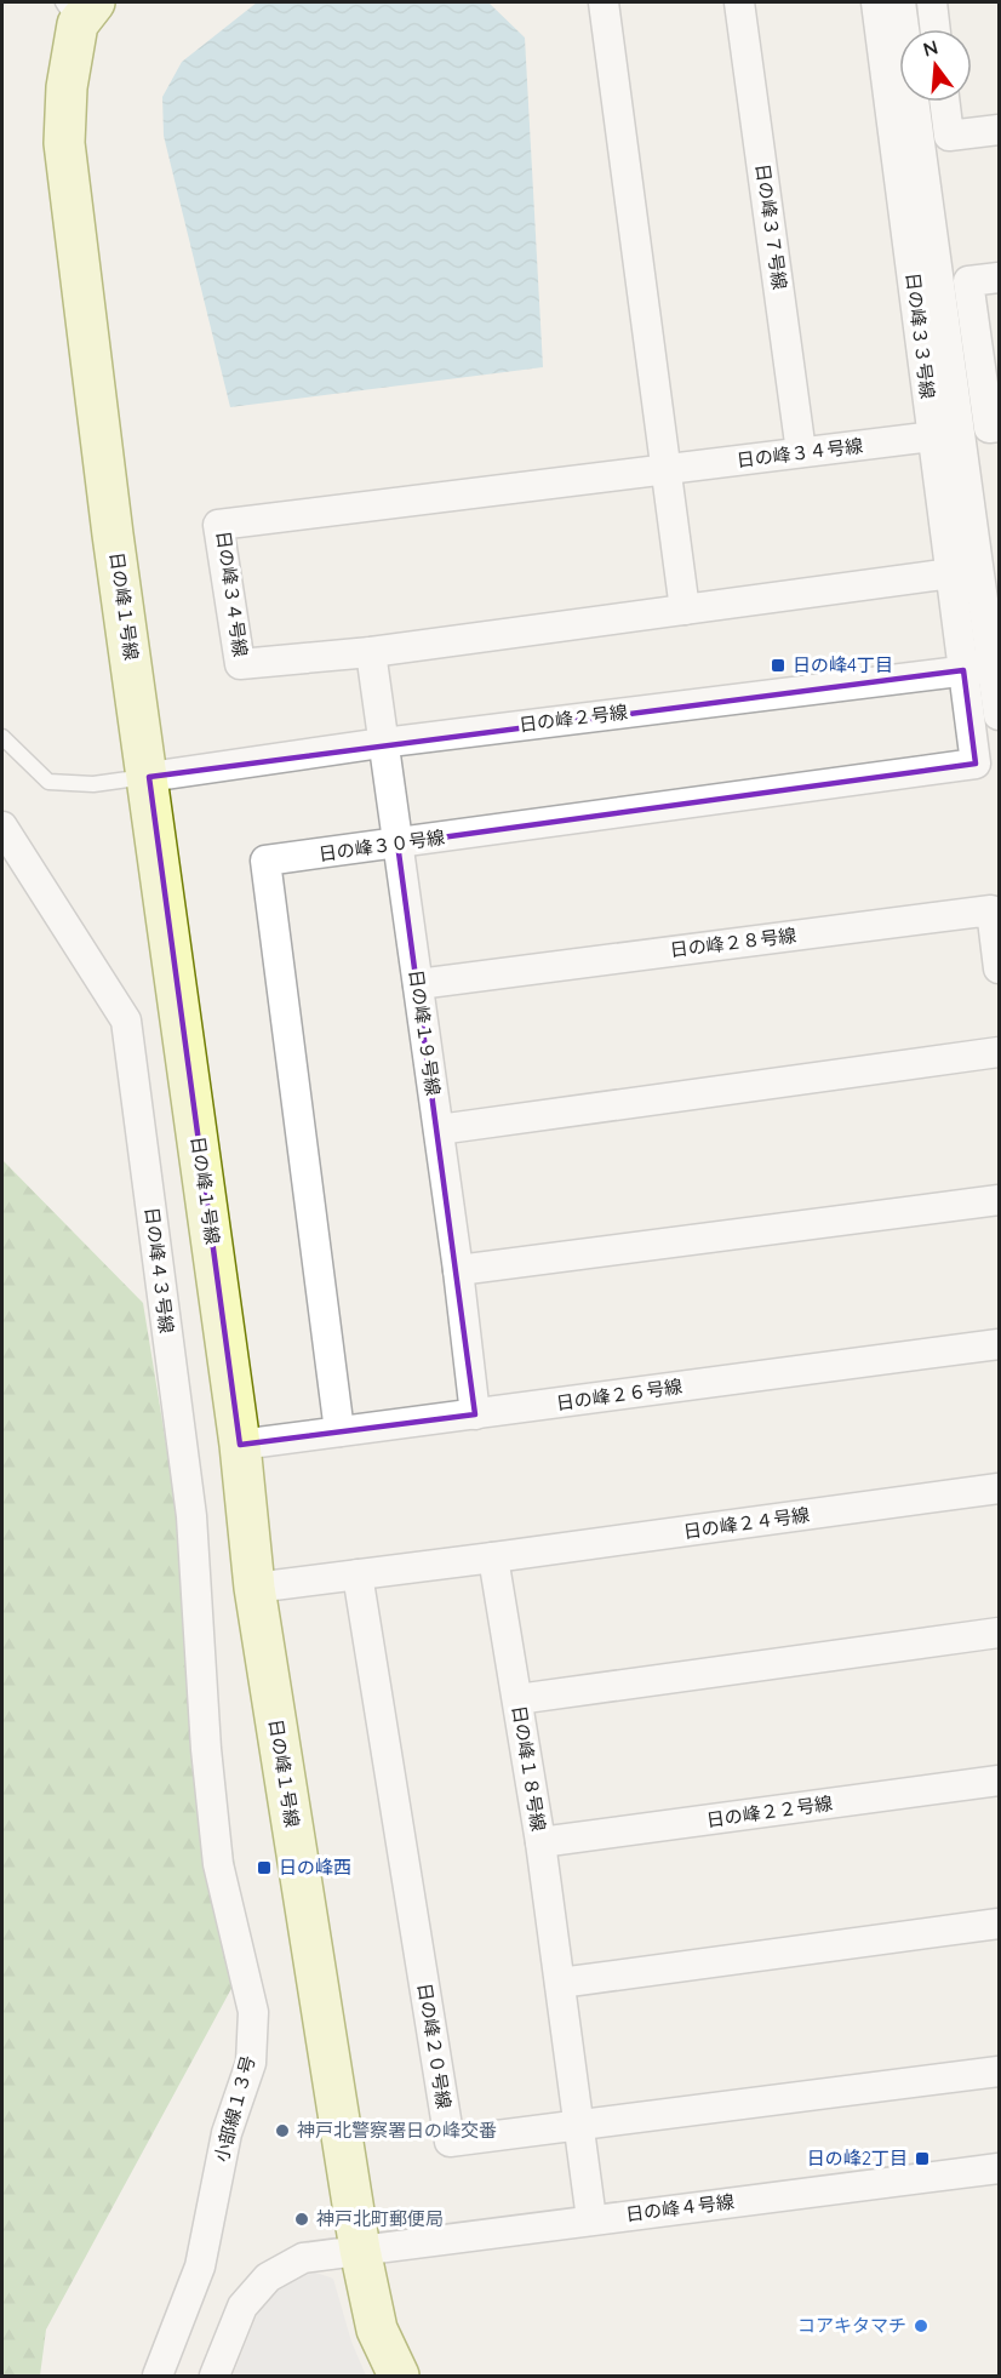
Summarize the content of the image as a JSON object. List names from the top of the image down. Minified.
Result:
{"streets":{"street":["日の峰３７号線","日の峰３３号線","日の峰３４号線","日の峰１号線","日の峰２号線","日の峰３０号線","日の峰２８号線","日の峰１９号線","日の峰４３号線","日の峰２６号線","日の峰２４号線","日の峰１８号線","日の峰２２号線","日の峰２０号線","小部線１３号","日の峰４号線"]},"crossings":[["日の峰３７号線","日の峰３４号線"],["日の峰３３号線","日の峰３４号線"],["日の峰３３号線","日の峰２号線"],["日の峰３３号線","日の峰３０号線"],["日の峰３４号線","日の峰１９号線"],["日の峰１号線","日の峰２号線"],["日の峰１号線","日の峰２６号線"],["日の峰１号線","日の峰４号線"],["日の峰２号線","日の峰３０号線"],["日の峰２号線","日の峰１９号線"],["日の峰３０号線","日の峰１９号線"],["日の峰３０号線","日の峰２６号線"],["日の峰２８号線","日の峰１９号線"],["日の峰１９号線","日の峰２６号線"],["日の峰４３号線","小部線１３号"],["日の峰２４号線","日の峰１８号線"],["日の峰１８号線","日の峰２２号線"],["日の峰１８号線","日の峰２０号線"],["日の峰１８号線","日の峰４号線"]],"places":{"transit":["日の峰4丁目","日の峰西","日の峰2丁目"],"other":["神戸北警察署日の峰交番","神戸北町郵便局","コアキタマチ"]},"north":"top"}
